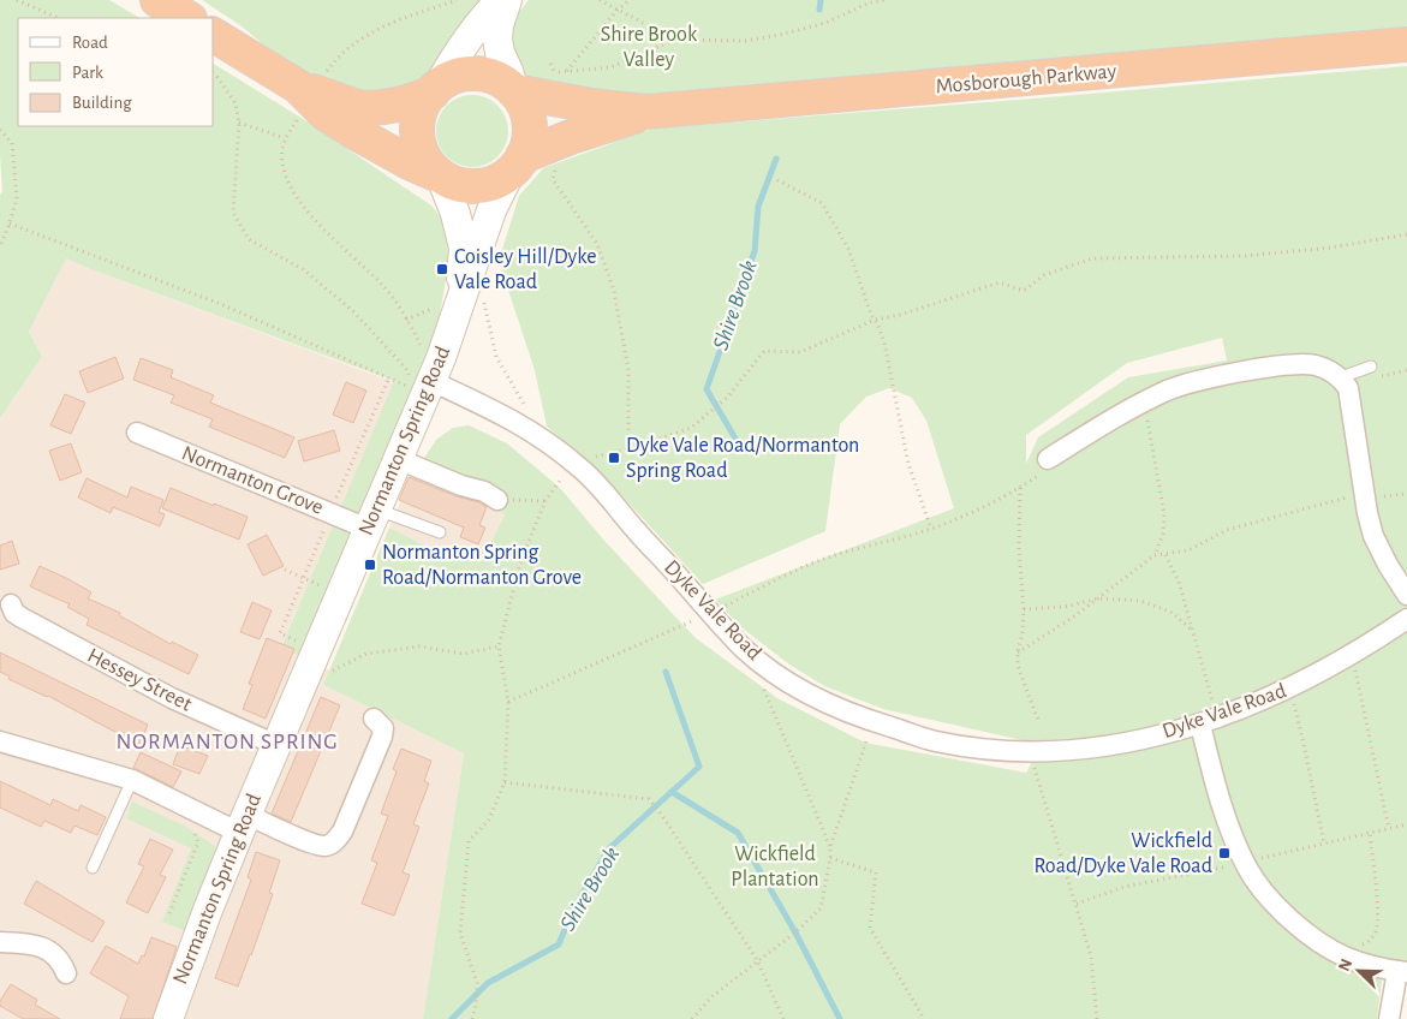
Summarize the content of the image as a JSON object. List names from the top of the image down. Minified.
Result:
{"streets":{"highway":["Mosborough Parkway"],"main road":["Normanton Spring Road"],"street":["Normanton Grove","Dyke Vale Road","Hessey Street"]},"crossings":[["Mosborough Parkway","Normanton Spring Road"],["Normanton Spring Road","Normanton Grove"],["Normanton Spring Road","Dyke Vale Road"],["Normanton Spring Road","Hessey Street"]],"districts":["NORMANTON SPRING"],"water":["Shire Brook"],"parks":["Shire Brook Valley","Wickfield Plantation"],"places":{"transit":["Coisley Hill/Dyke Vale Road","Dyke Vale Road/Normanton Spring Road","Normanton Spring Road/Normanton Grove","Wickfield Road/Dyke Vale Road"]},"legend":["Road","Park","Building"],"north":"top left"}
